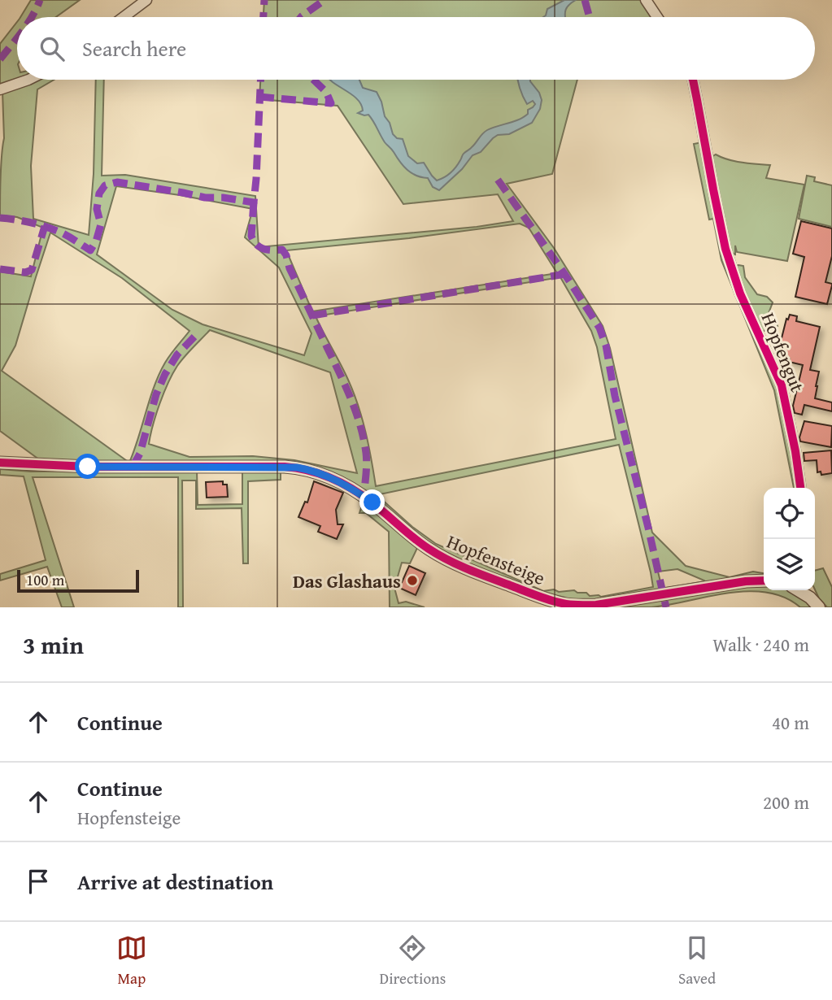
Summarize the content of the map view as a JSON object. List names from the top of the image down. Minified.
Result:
{"streets":{"street":["Hopfengut","Hopfensteige"]},"places":["Das Glashaus"],"scale_bar":"100 m","page":{"search":"Search here","scale":"100 m","heading":["3 min","Walk · 240 m"],"list":[["Continue","40 m"],["Continue","Hopfensteige","200 m"],"Arrive at destination"],"nav":["Map","Directions","Saved"]}}
